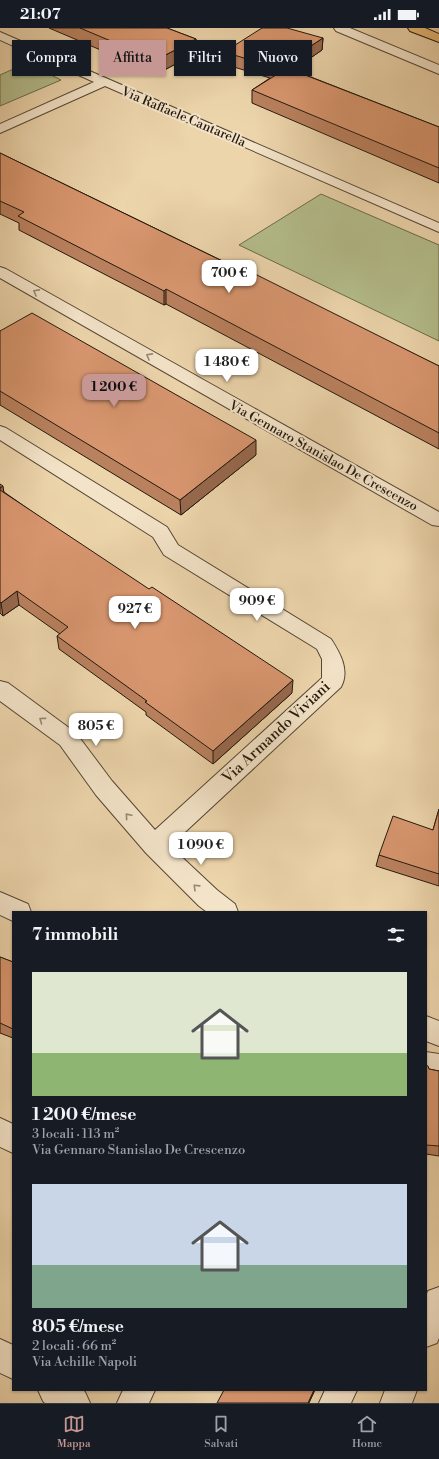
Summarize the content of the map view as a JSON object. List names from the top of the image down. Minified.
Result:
{"streets":{"street":["Via Raffaele Cantarella","Via Gennaro Stanislao De Crescenzo","Via Armando Viviani"]},"one_way":["Via Gennaro Stanislao De Crescenzo"],"page":{"status":"21:07","chip":["Compra","Affitta","Filtri","Nuovo"],"price":["700 €","1 480 €","1 200 €","909 €","927 €","805 €","1 090 €"],"heading":"7 immobili","list":[{"name":"1 200 €/mese","note":"3 locali · 113 m² · Via Gennaro Stanislao De Crescenzo"},{"name":"805 €/mese","note":"2 locali · 66 m² · Via Achille Napoli"}],"tabs":["Mappa","Salvati","Home"]}}
